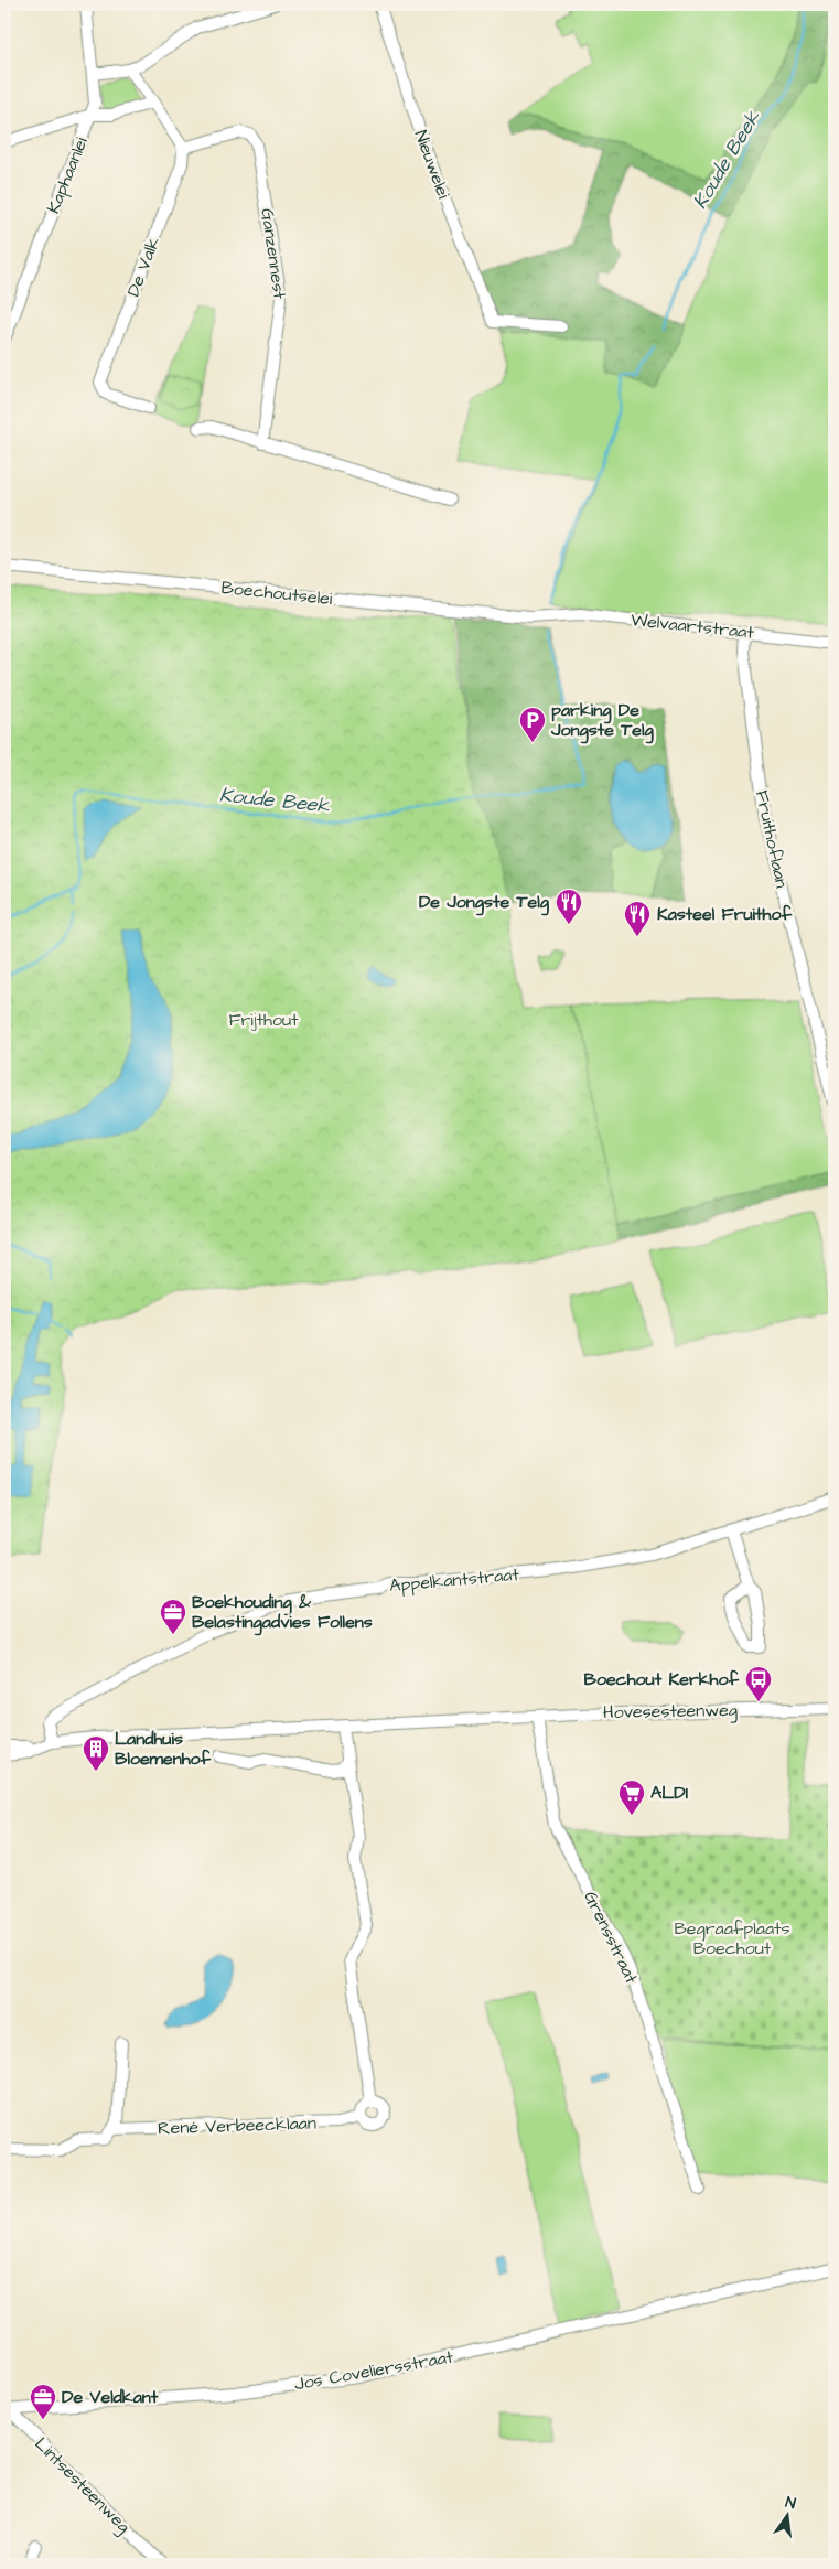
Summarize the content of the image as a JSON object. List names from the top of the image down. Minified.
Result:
{"streets":{"street":["Nieuwelei","Kaphaanlei","Ganzennest","De Valk","Boechoutselei","Welvaartstraat","Fruithoflaan","Appelkantstraat","Hovesesteenweg","Grensstraat","René Verbeecklaan","Jos Coveliersstraat","Lintsesteenweg"]},"crossings":[["Ganzennest","De Valk"],["Boechoutselei","Welvaartstraat"],["Welvaartstraat","Fruithoflaan"],["Appelkantstraat","Hovesesteenweg"],["Hovesesteenweg","Grensstraat"],["Jos Coveliersstraat","Lintsesteenweg"]],"water":["Koude Beek"],"parks":["Frijthout","Begraafplaats Boechout"],"places":{"parking":["parking De Jongste Telg"],"restaurant":["De Jongste Telg","Kasteel Fruithof"],"office":["Boekhouding & Belastingadvies Follens","De Veldkant"],"bus stop":["Boechout Kerkhof"],"building":["Landhuis Bloemenhof"],"supermarket":["ALDI"]},"north":"top"}
